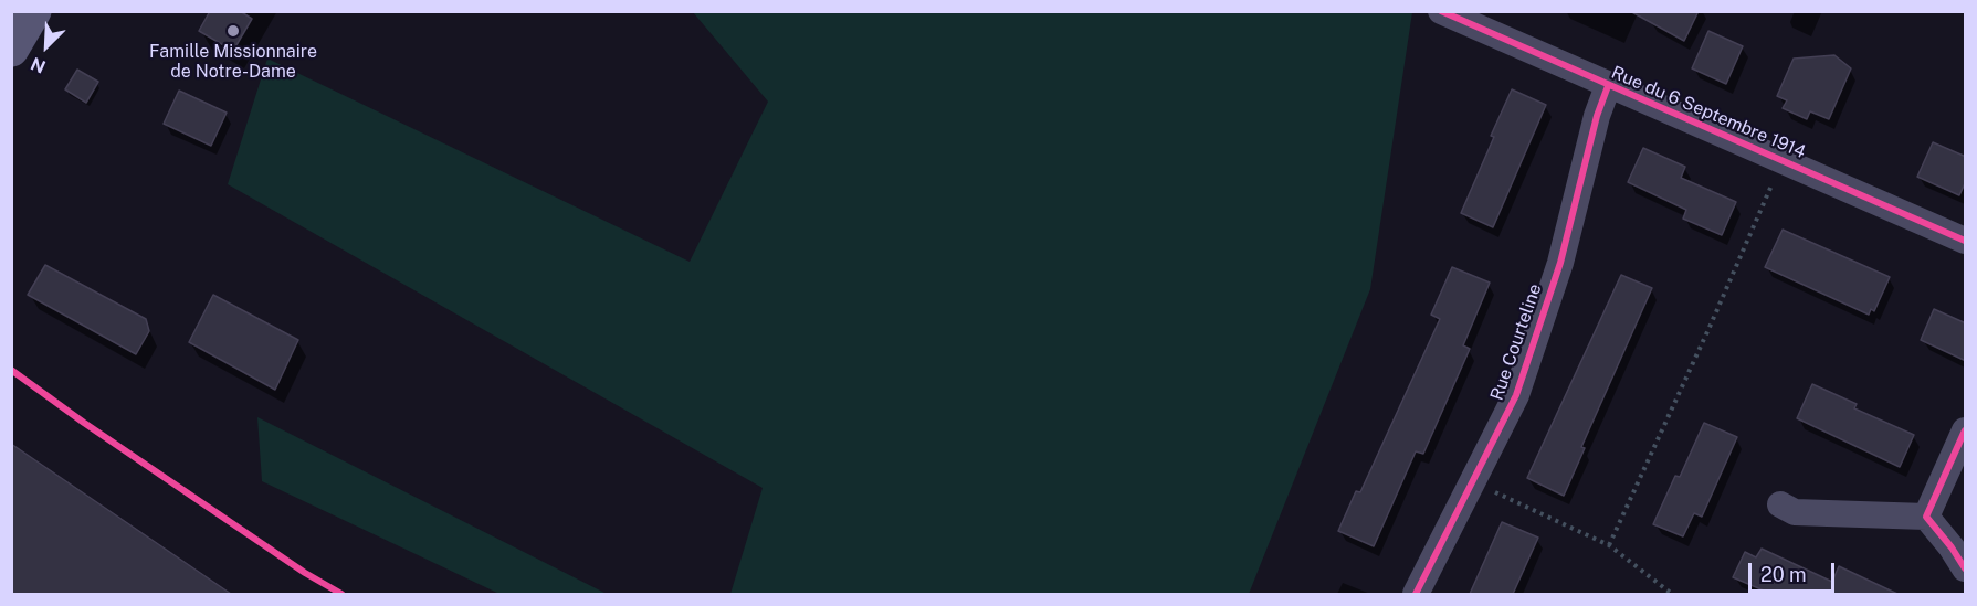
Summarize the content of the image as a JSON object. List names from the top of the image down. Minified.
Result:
{"streets":{"street":["Rue du 6 Septembre 1914","Rue Courteline"]},"crossings":[["Rue du 6 Septembre 1914","Rue Courteline"]],"places":["Famille Missionnaire de Notre-Dame"],"scale_bar":"20 m","north":"bottom left"}
